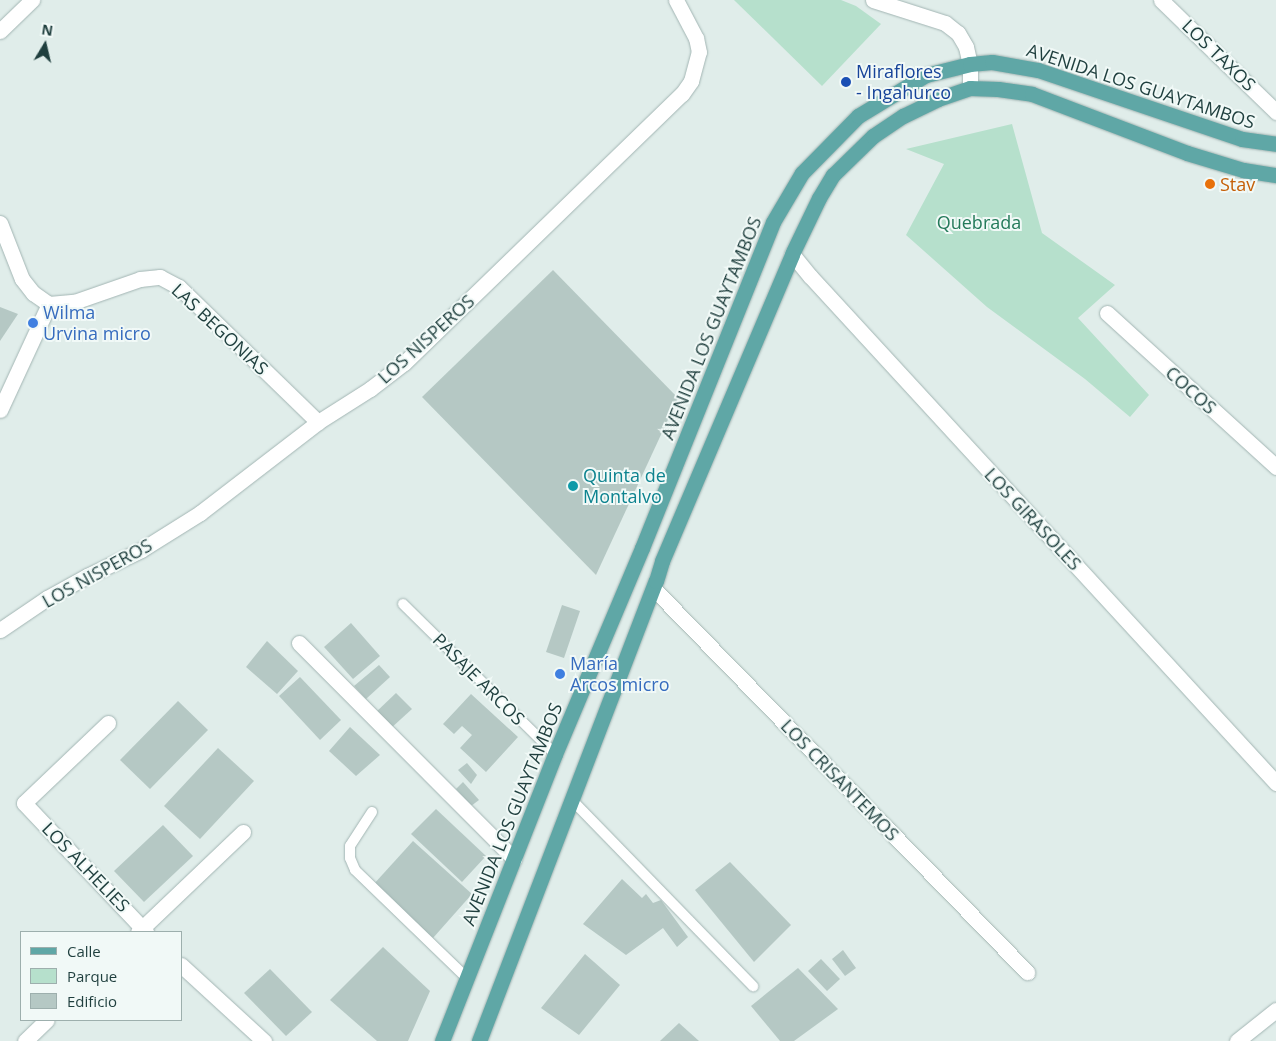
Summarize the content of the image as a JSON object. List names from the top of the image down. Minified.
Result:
{"streets":{"main road":["AVENIDA LOS GUAYTAMBOS"],"street":["LOS TAXOS","LAS BEGONIAS","LOS NISPEROS","COCOS","LOS GIRASOLES","LOS CRISANTEMOS","LOS ALHELIES"],"lane":["PASAJE ARCOS"]},"crossings":[["AVENIDA LOS GUAYTAMBOS","PASAJE ARCOS"],["LAS BEGONIAS","LOS NISPEROS"]],"parks":["Quebrada"],"places":["Miraflores - Ingahurco","Stav","Wilma Urvina micro","Quinta de Montalvo","María Arcos micro"],"legend":["Calle","Parque","Edificio"],"north":"top"}
